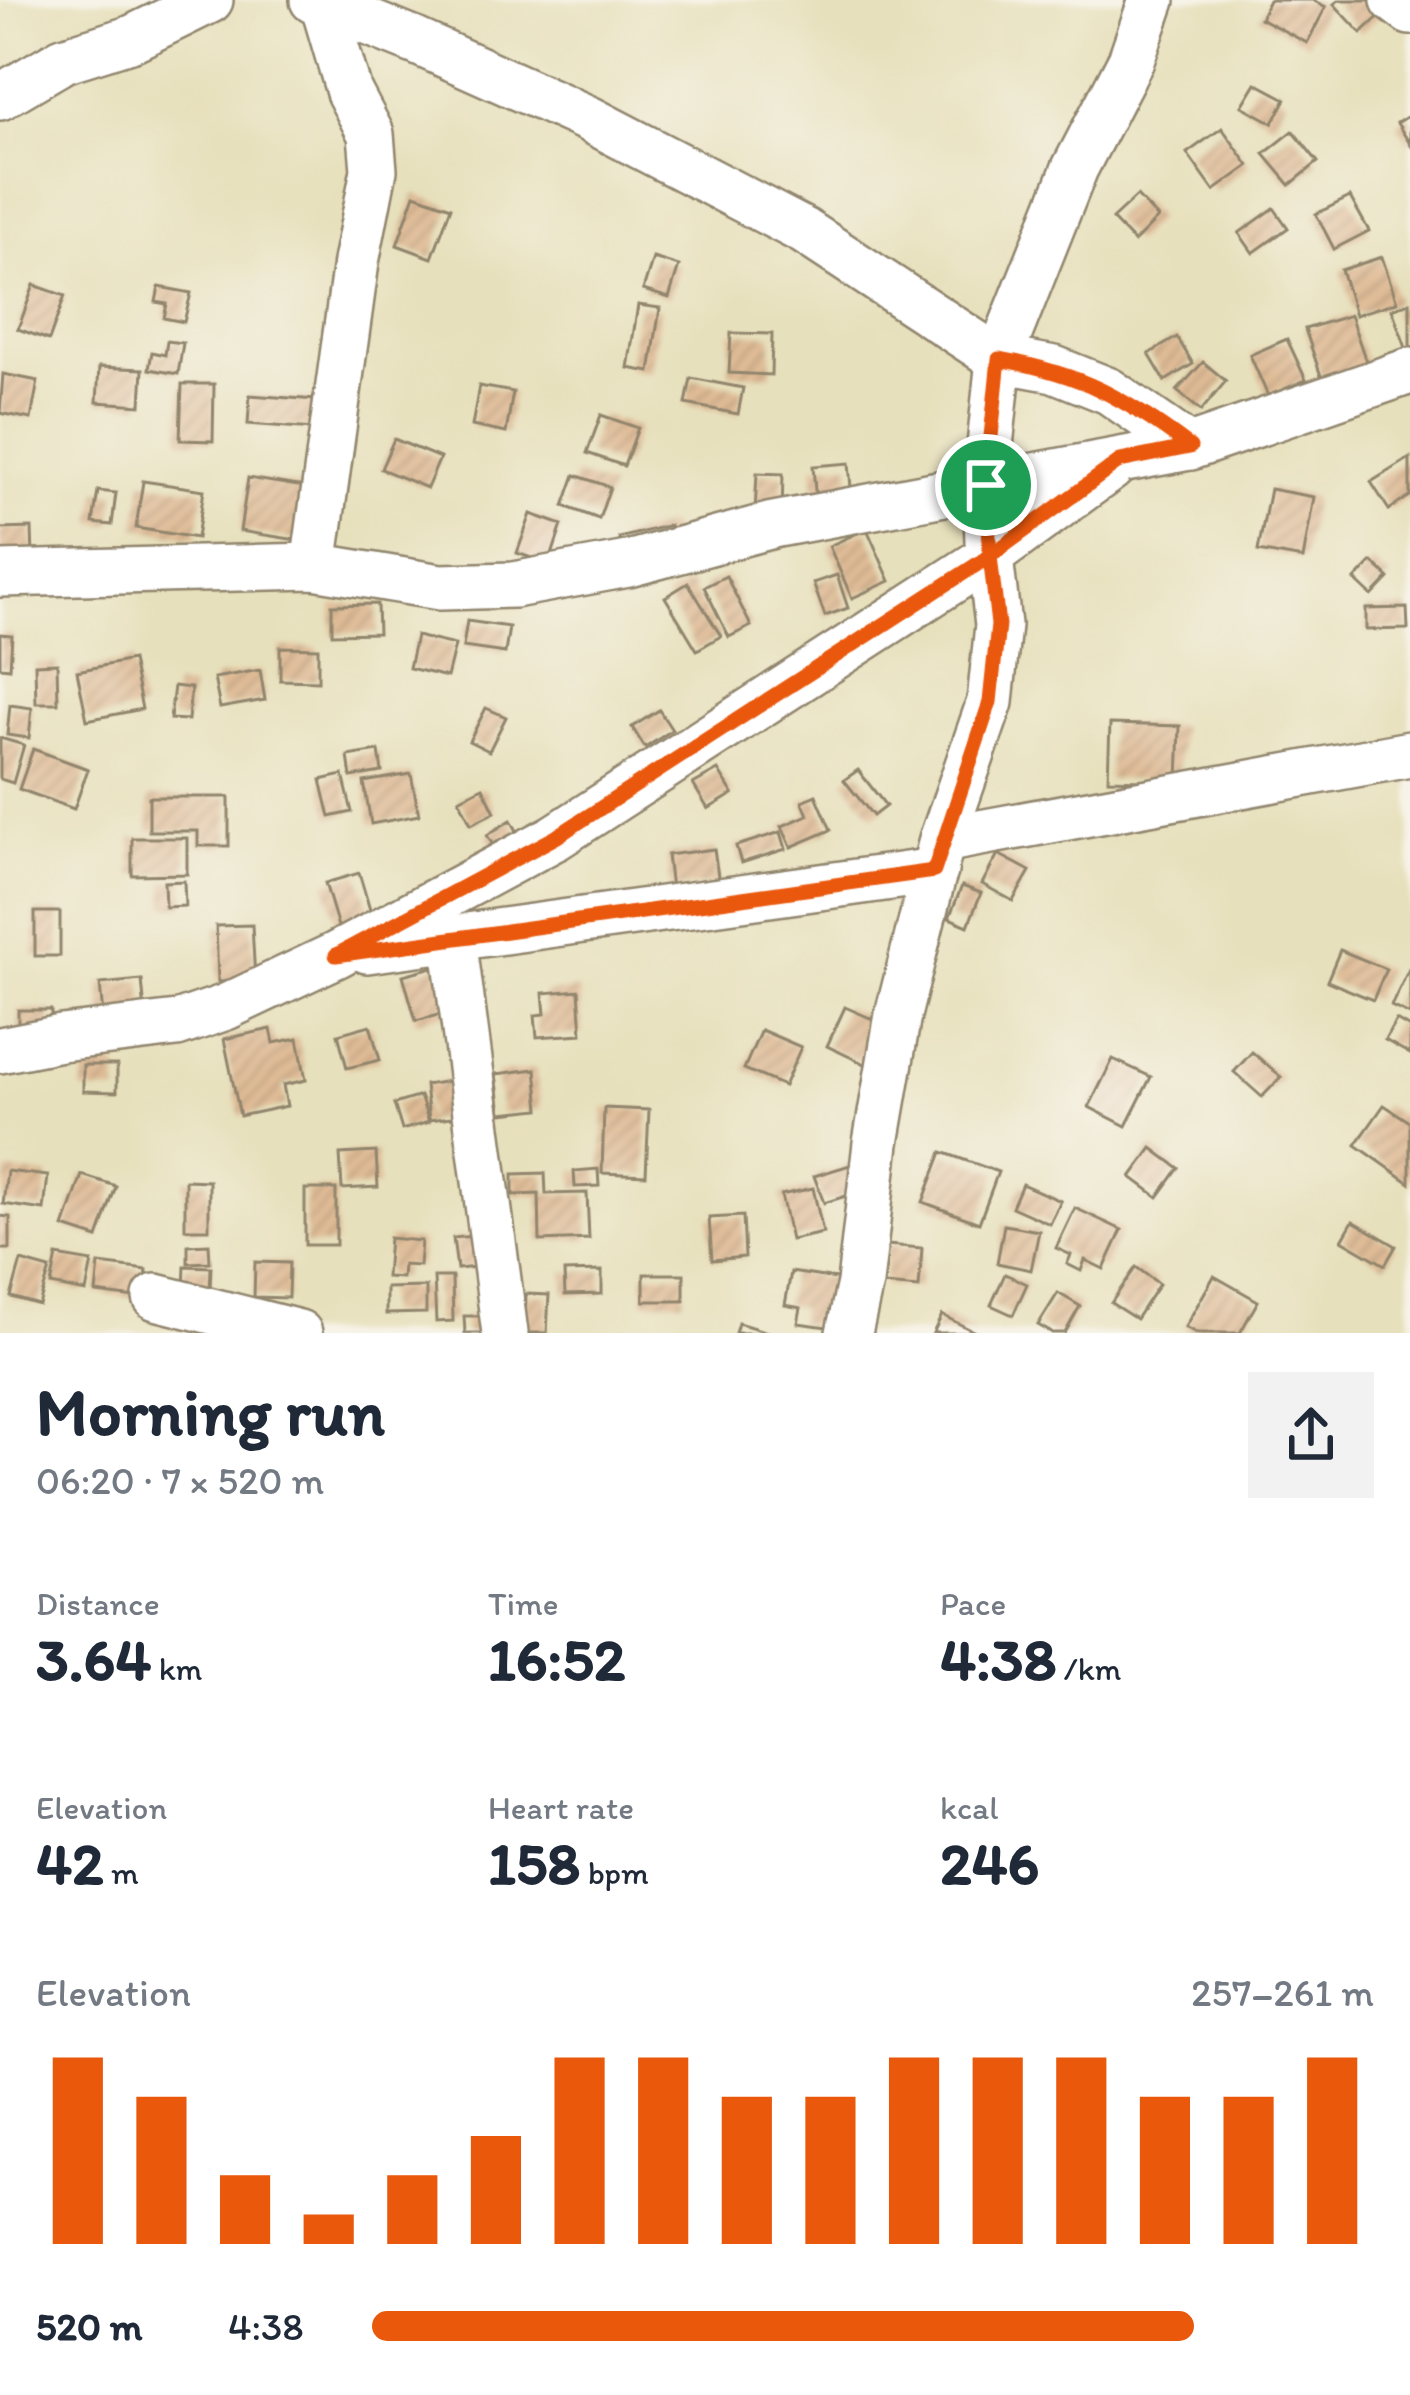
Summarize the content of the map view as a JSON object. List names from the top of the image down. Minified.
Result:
{"page":{"heading":["Morning run","06:20 · 7 × 520 m"],"stats":[["Distance","3.64 km"],["Time","16:52"],["Pace","4:38 /km"],["Elevation","42 m"],["Heart rate","158 bpm"],["kcal","246"]],"chart":["Elevation","257–261 m"],"list":[{"name":"520 m","note":"4:38"}]}}
